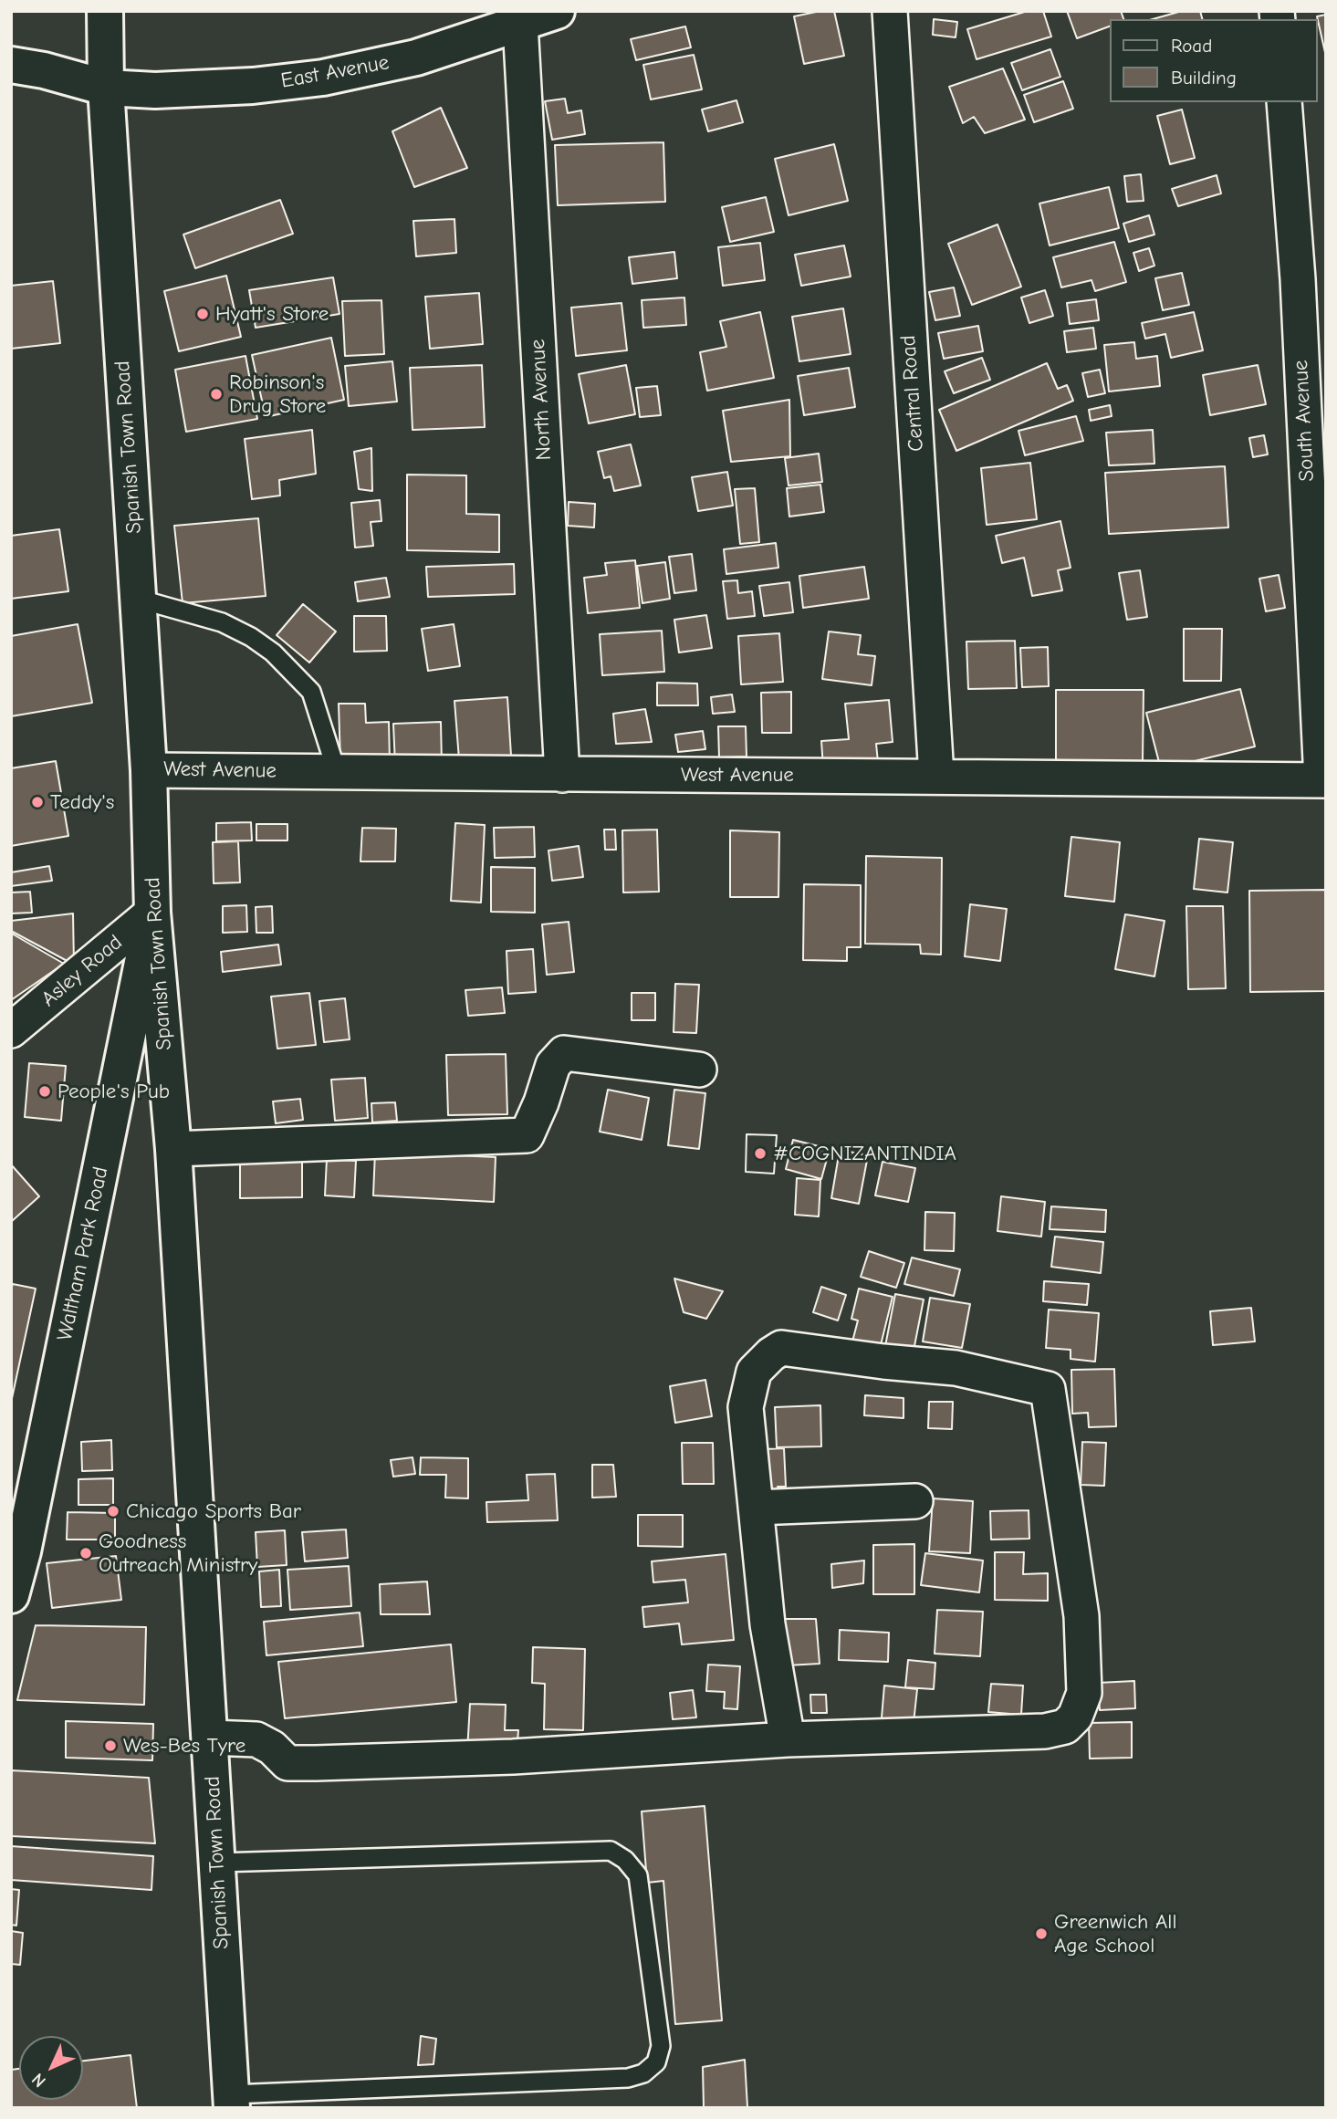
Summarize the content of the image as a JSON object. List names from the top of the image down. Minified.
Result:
{"streets":{"main road":["East Avenue","Spanish Town Road","Waltham Park Road"],"street":["Central Road","North Avenue","South Avenue","West Avenue","Asley Road"]},"crossings":[["East Avenue","North Avenue"],["East Avenue","Spanish Town Road"],["Central Road","West Avenue"],["North Avenue","West Avenue"],["South Avenue","West Avenue"],["Spanish Town Road","West Avenue"],["Spanish Town Road","Asley Road"],["Spanish Town Road","Waltham Park Road"],["Asley Road","Waltham Park Road"]],"places":["Hyatt's Store","Robinson's Drug Store","Teddy's","People's Pub","#COGNIZANTINDIA","Chicago Sports Bar","Goodness Outreach Ministry","Wes-Bes Tyre","Greenwich All Age School"],"legend":["Road","Building"],"north":"bottom left"}
